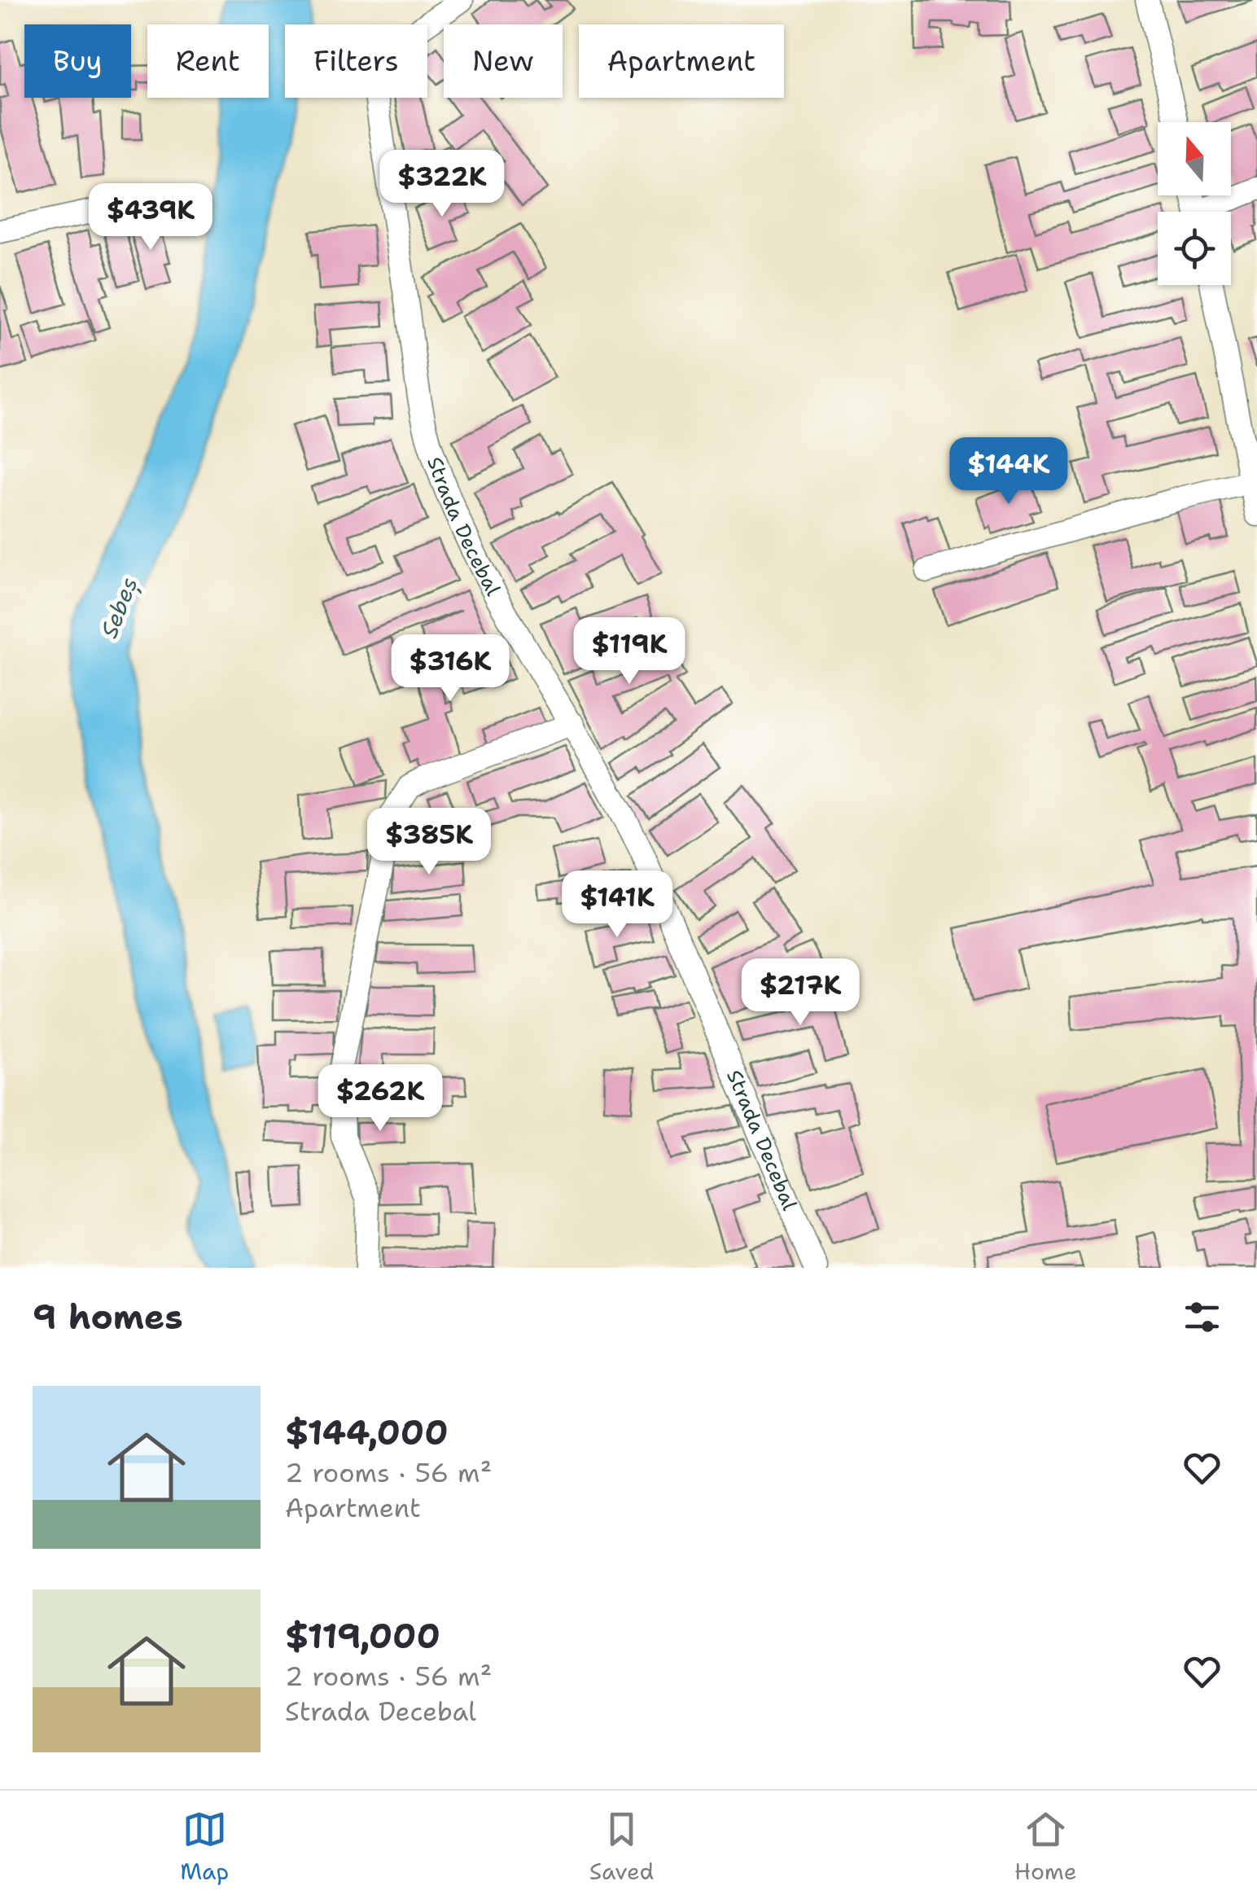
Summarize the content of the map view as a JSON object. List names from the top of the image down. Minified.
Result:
{"streets":{"street":["Strada Decebal"]},"water":["Sebeș"],"north":"top","page":{"chip":["Buy","Rent","Filters","New","Apartment"],"price":["$322K","$439K","$144K","$119K","$316K","$385K","$141K","$217K","$262K"],"heading":"9 homes","list":[{"name":"$144,000","note":"2 rooms · 56 m² · Apartment"},{"name":"$119,000","note":"2 rooms · 56 m² · Strada Decebal"}],"tabs":["Map","Saved","Home"]}}
